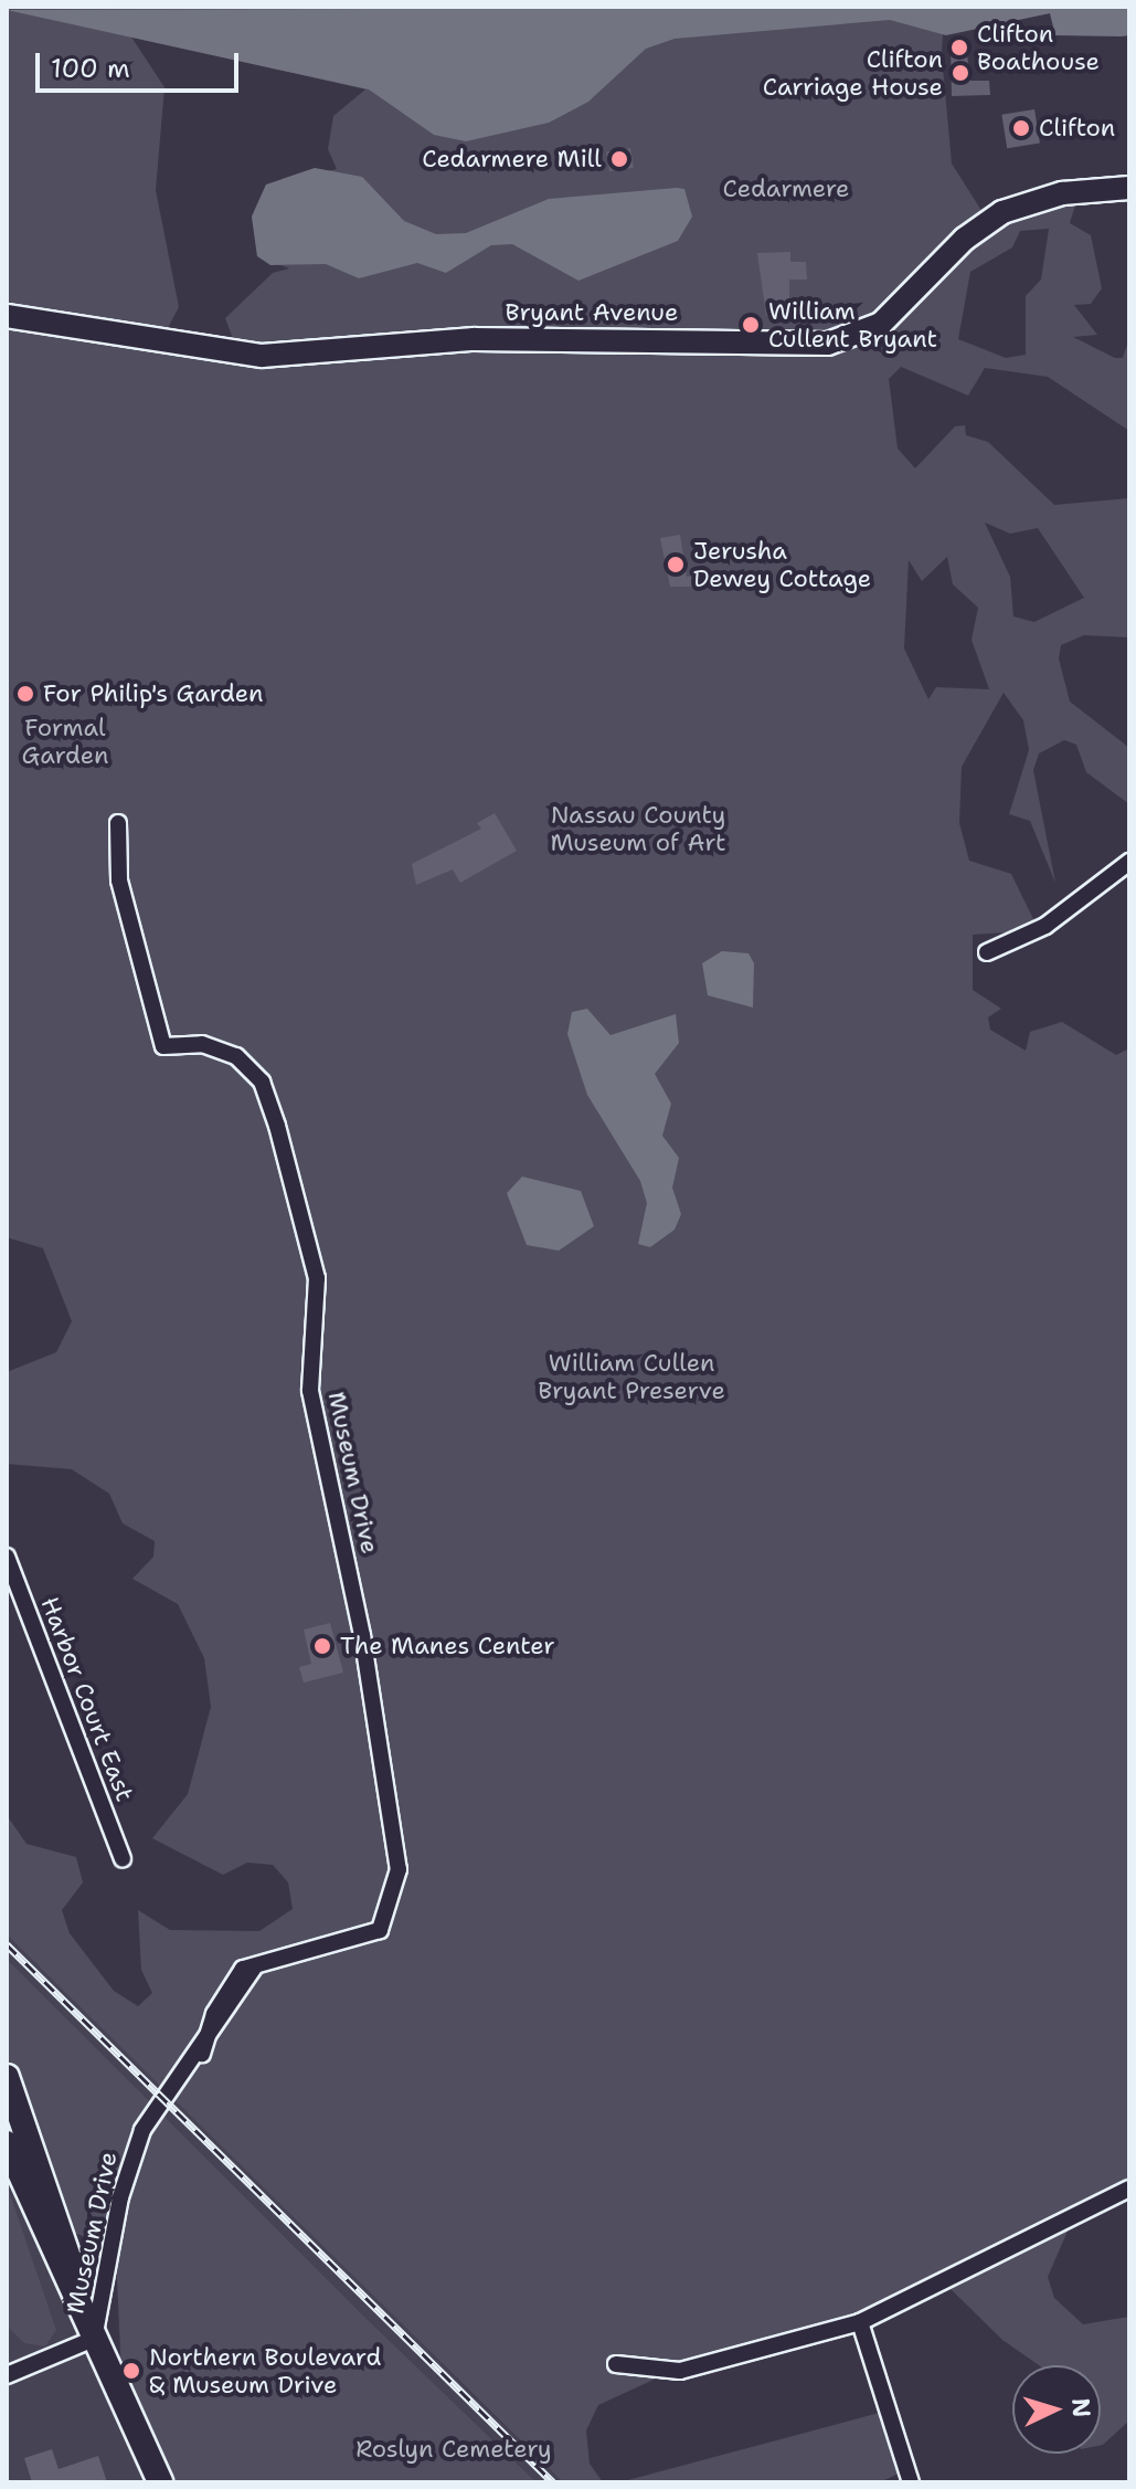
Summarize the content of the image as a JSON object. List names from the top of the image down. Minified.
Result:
{"streets":{"main road":["Bryant Avenue"],"street":["Museum Drive","Harbor Court East"]},"parks":["Cedarmere","Formal Garden","Nassau County Museum of Art","William Cullen Bryant Preserve","Roslyn Cemetery"],"places":["Clifton Boathouse","Clifton Carriage House","Clifton","Cedarmere Mill","William Cullent Bryant","Jerusha Dewey Cottage","For Philip's Garden","The Manes Center","Northern Boulevard & Museum Drive"],"scale_bar":"100 m","north":"right"}
